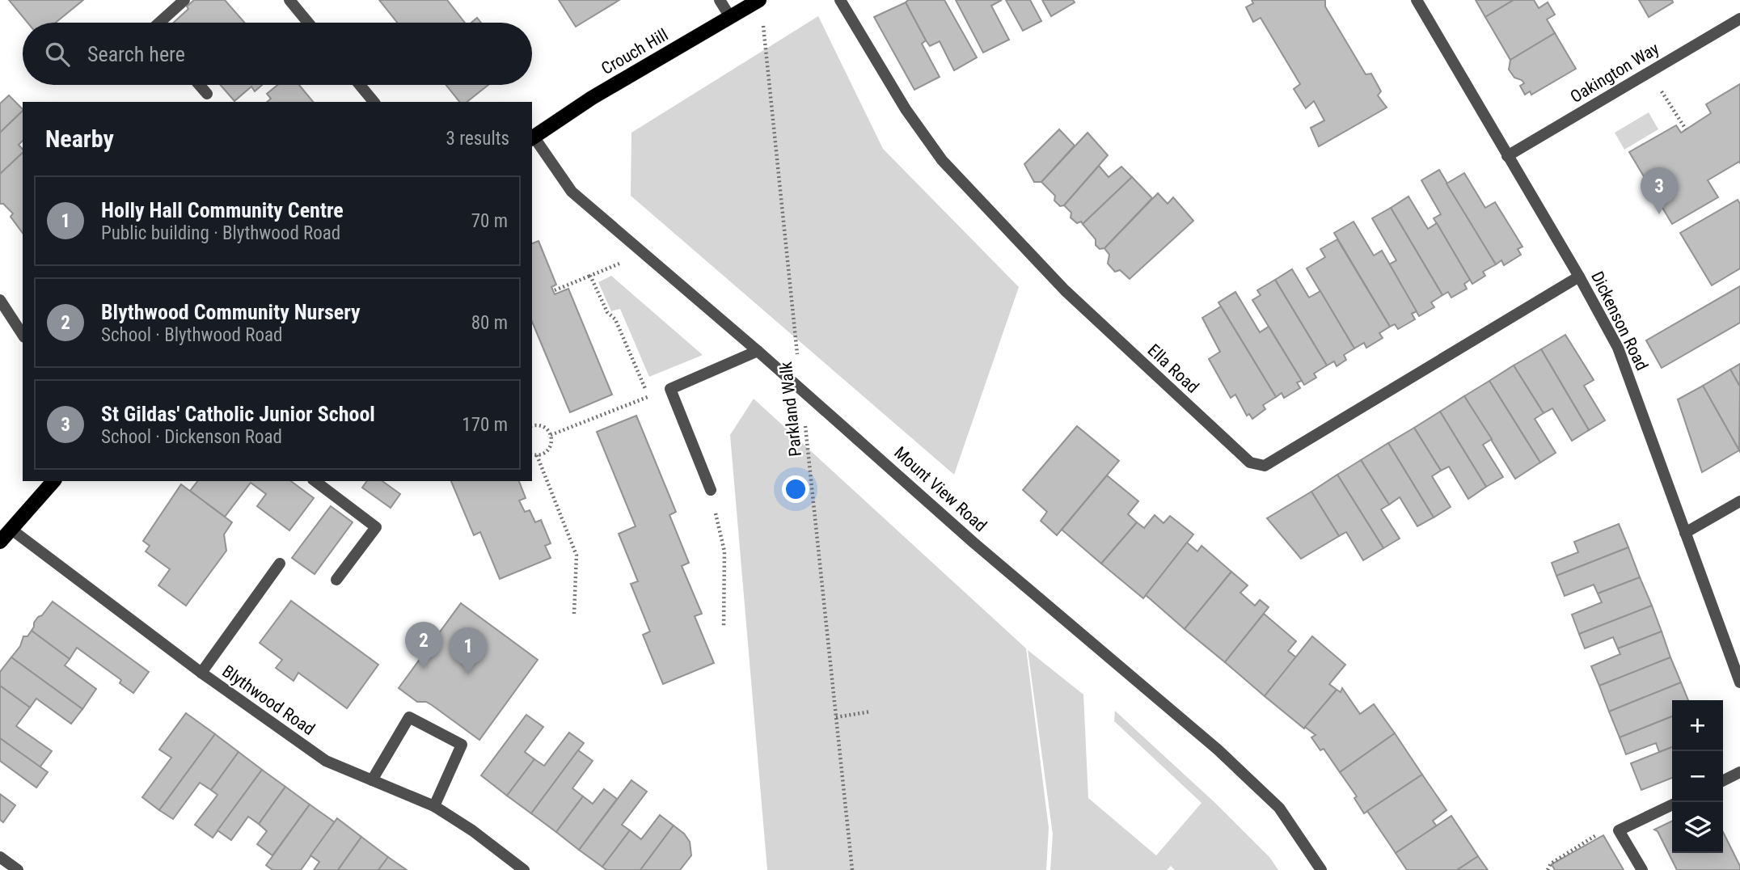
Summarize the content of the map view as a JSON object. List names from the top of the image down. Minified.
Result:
{"streets":{"main road":["Crouch Hill"],"street":["Oakington Way","Dickenson Road","Ella Road","Mount View Road","Blythwood Road"],"path":["Parkland Walk"]},"crossings":[["Crouch Hill","Mount View Road"],["Oakington Way","Dickenson Road"],["Dickenson Road","Ella Road"]],"page":{"search":"Search here","heading":["Nearby","3 results"],"pins":["3","2","1"],"list":[{"mark":"1","name":"Holly Hall Community Centre","note":"Public building · Blythwood Road","value":"70 m"},{"mark":"2","name":"Blythwood Community Nursery","note":"School · Blythwood Road","value":"80 m"},{"mark":"3","name":"St Gildas' Catholic Junior School","note":"School · Dickenson Road","value":"170 m"}],"map_buttons":["+","−"]}}
